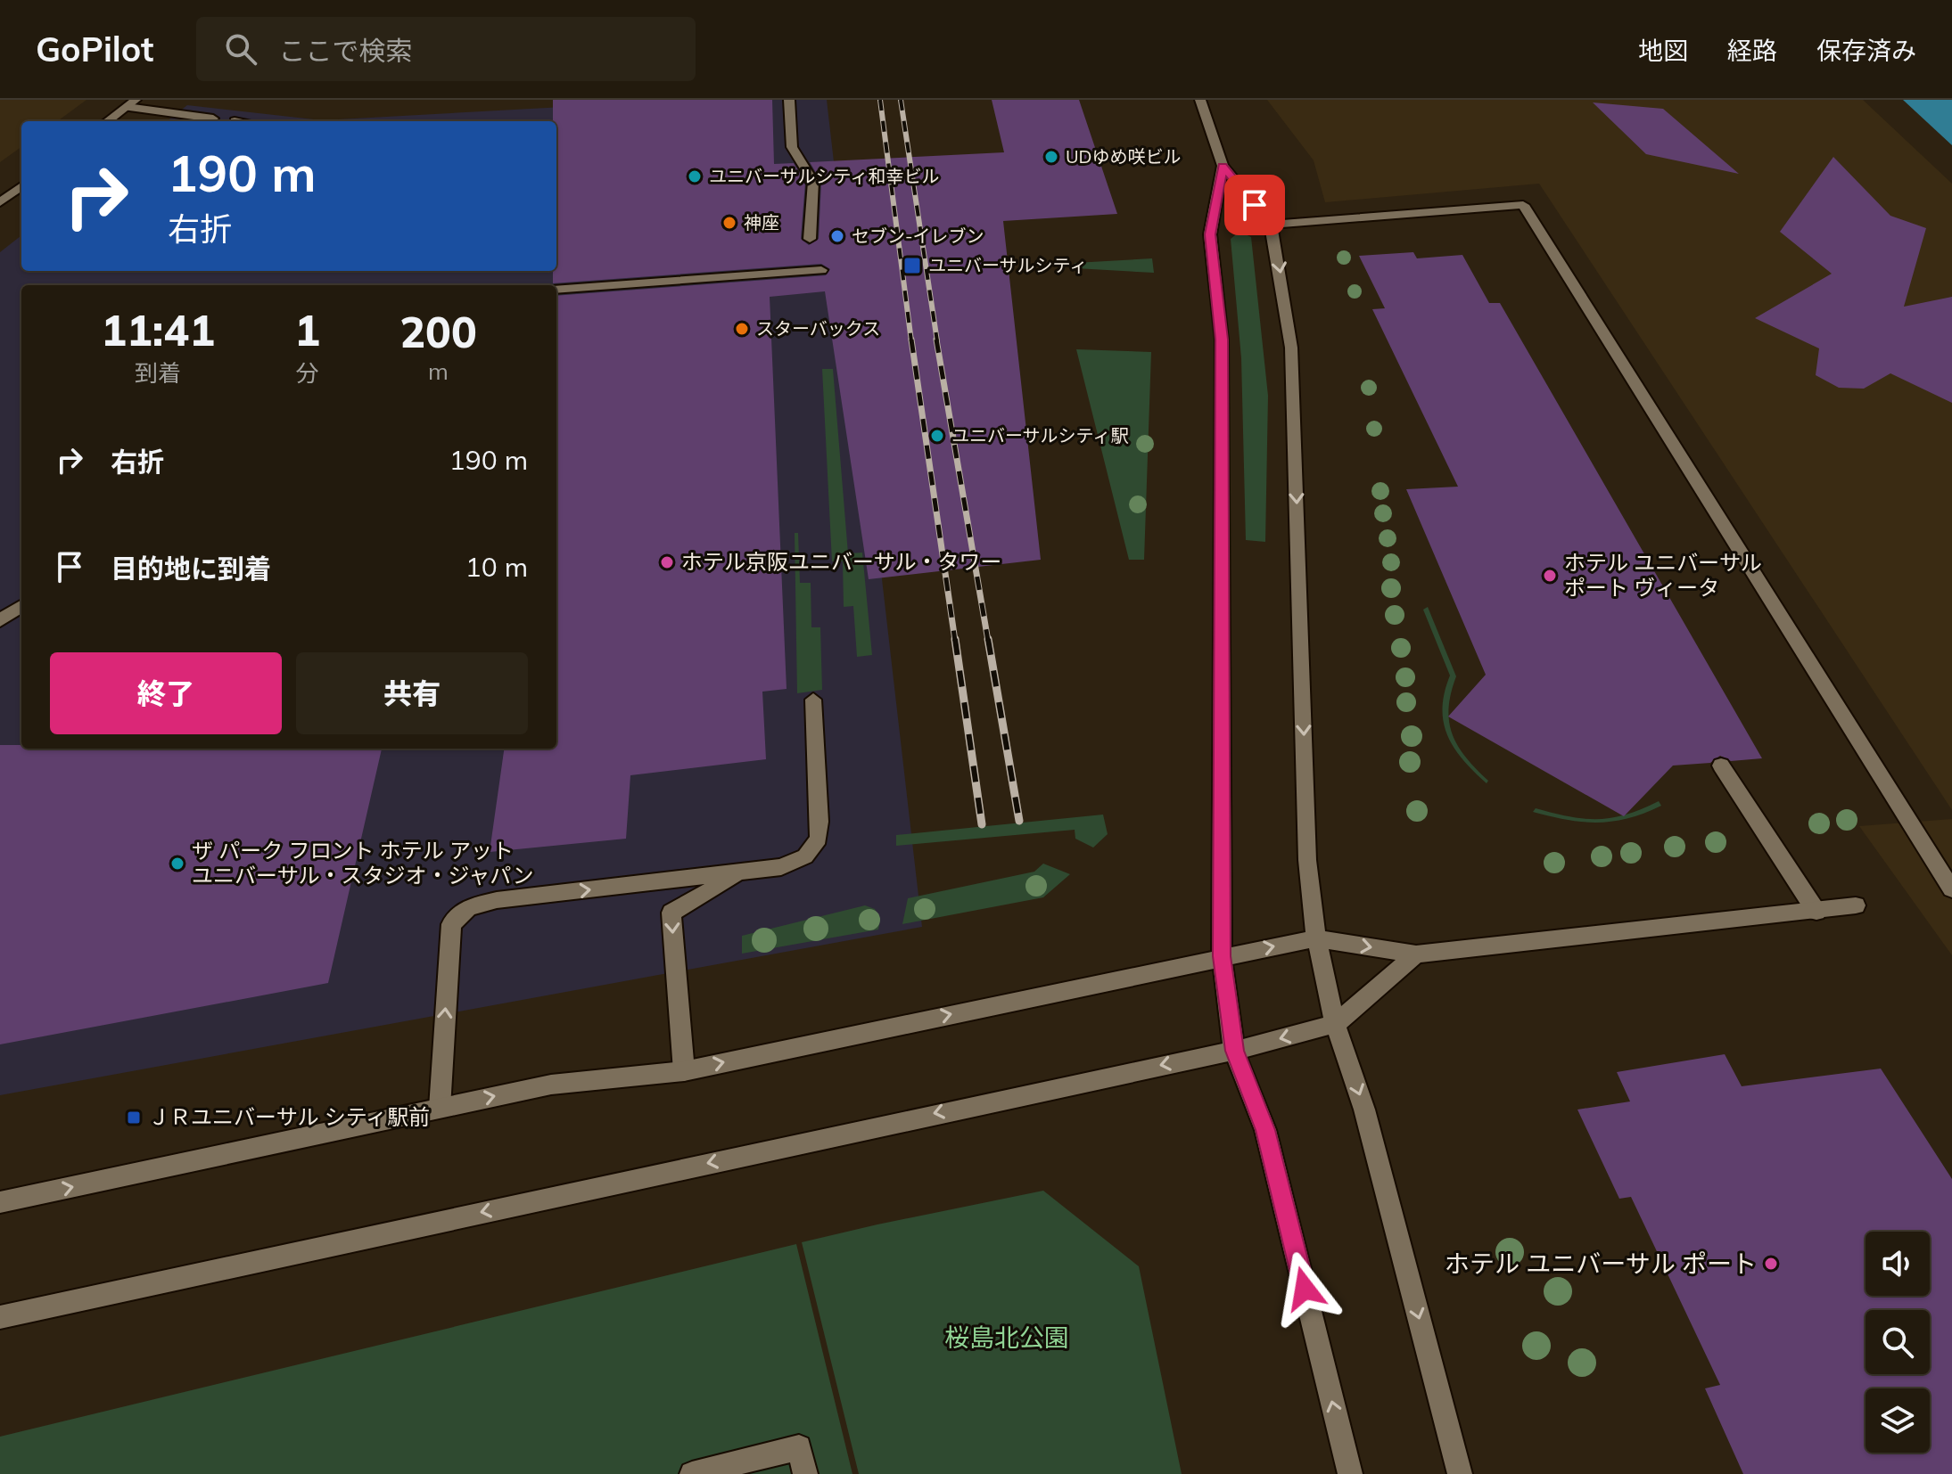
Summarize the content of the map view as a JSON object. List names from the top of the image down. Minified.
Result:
{"parks":["桜島北公園"],"places":{"other":["UDゆめ咲ビル","ユニバーサルシティ和幸ビル","神座","セブン-イレブン","スターバックス","ユニバーサルシティ駅","ホテル京阪ユニバーサル・タワー","ホテル ユニバーサル ポート ヴィータ","ザ パーク フロント ホテル アット ユニバーサル・スタジオ・ジャパン","ホテル ユニバーサル ポート"],"transit":["ユニバーサルシティ","ＪＲユニバーサル シティ駅前"]},"page":{"header":"GoPilot","search":"ここで検索","nav":["地図","経路","保存済み"],"turn":["190 m","右折"],"eta":["11:41","到着","1","分","200","m"],"list":[{"name":"右折","value":"190 m"},{"name":"目的地に到着","value":"10 m"}],"buttons":["終了","共有"]}}
